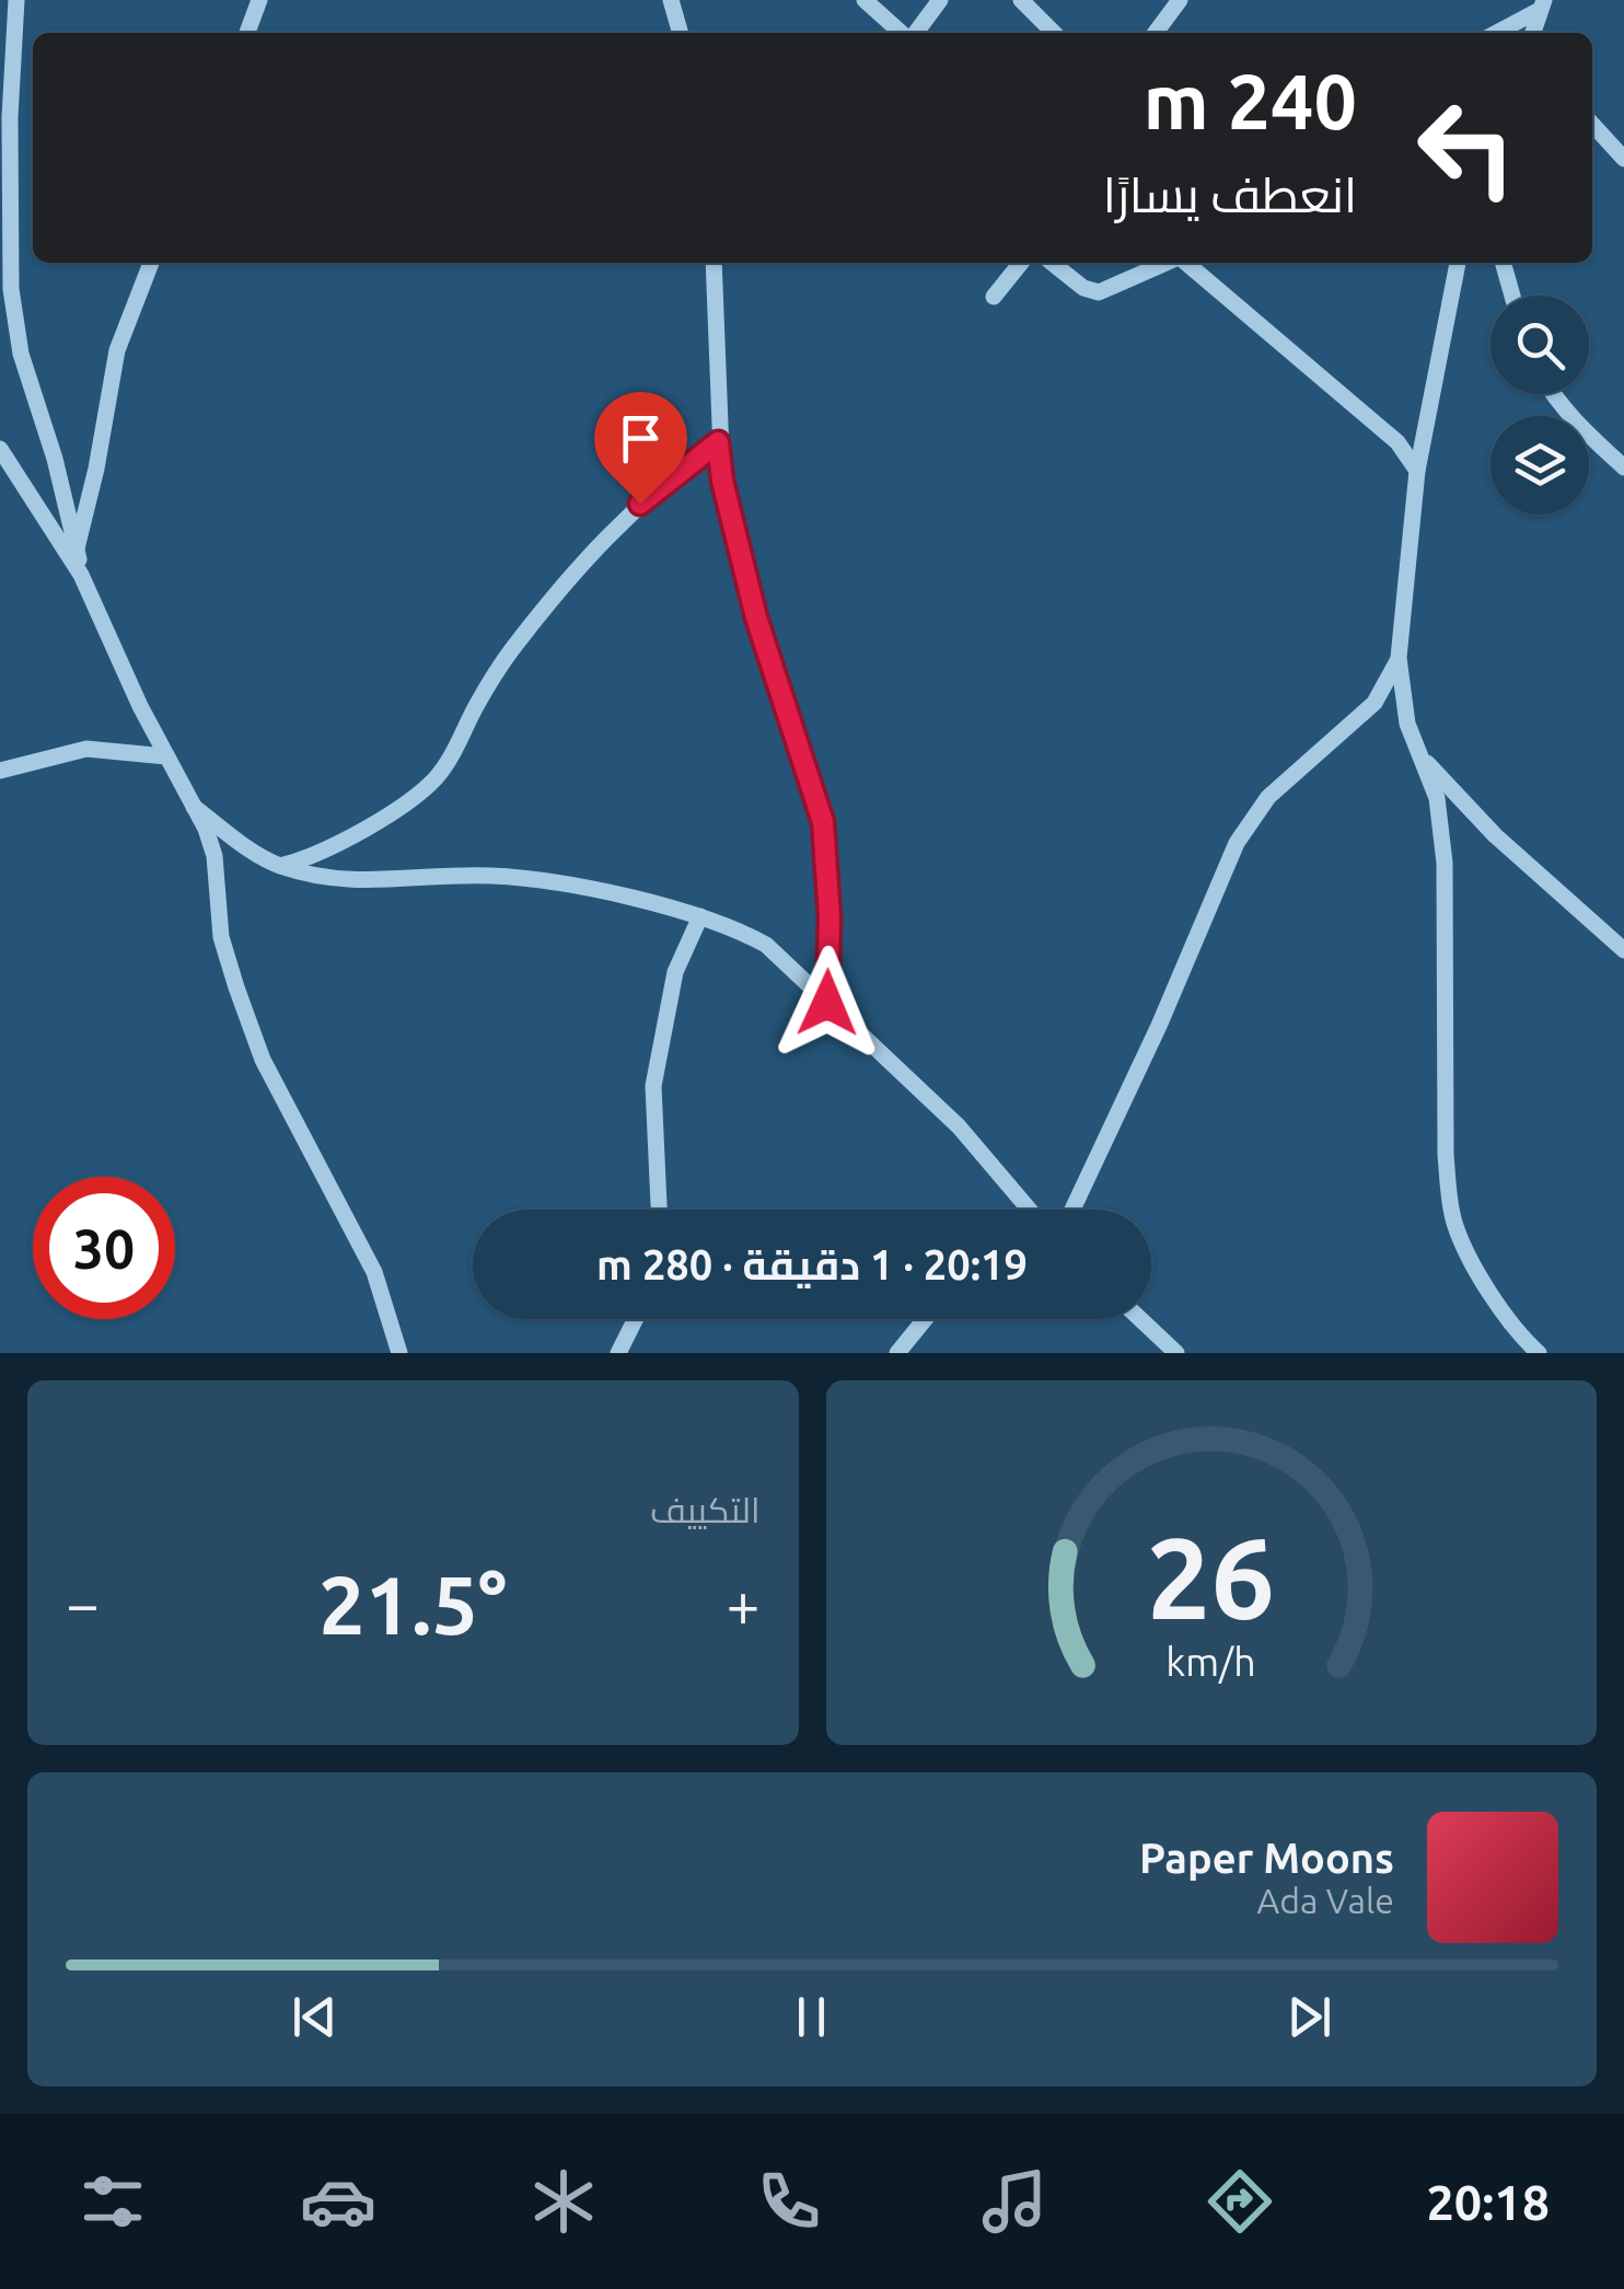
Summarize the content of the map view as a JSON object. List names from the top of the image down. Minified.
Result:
{"page":{"turn":["240 m","انعطف يسارًا"],"limit":"30","trip":"20:19 · 1 دقيقة · 280 m","tile":"التكييف","heat":["−","21.5°","+"],"song":["Paper Moons","Ada Vale"],"tabs":"20:18","gauge":["26","km/h"]}}
